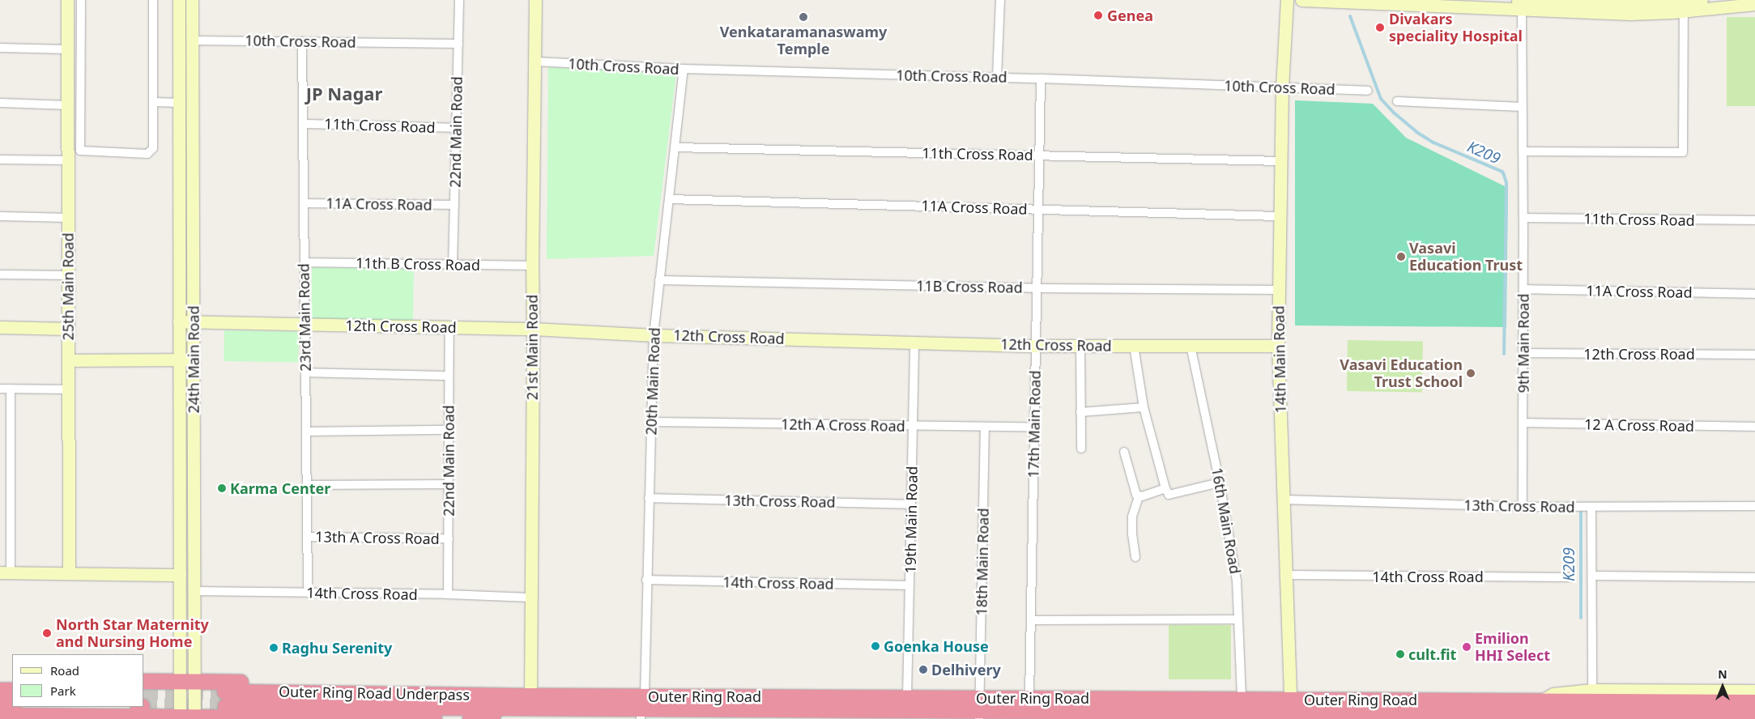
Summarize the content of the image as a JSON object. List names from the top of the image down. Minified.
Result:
{"streets":{"highway":["Outer Ring Road Underpass","Outer Ring Road"],"street":["10th Cross Road","11th Cross Road","22nd Main Road","11A Cross Road","11th B Cross Road","25th Main Road","11B Cross Road","23rd Main Road","12th Cross Road","9th Main Road","21st Main Road","24th Main Road","14th Main Road","20th Main Road","17th Main Road","12th A Cross Road","12 A Cross Road","13th Cross Road","19th Main Road","16th Main Road","13th A Cross Road","18th Main Road","14th Cross Road"]},"crossings":[["10th Cross Road","22nd Main Road"],["10th Cross Road","23rd Main Road"],["10th Cross Road","21st Main Road"],["10th Cross Road","24th Main Road"],["10th Cross Road","14th Main Road"],["10th Cross Road","20th Main Road"],["10th Cross Road","17th Main Road"],["11th Cross Road","22nd Main Road"],["11th Cross Road","23rd Main Road"],["11th Cross Road","9th Main Road"],["11th Cross Road","14th Main Road"],["11th Cross Road","20th Main Road"],["11th Cross Road","17th Main Road"],["22nd Main Road","11A Cross Road"],["22nd Main Road","11th B Cross Road"],["22nd Main Road","12th Cross Road"],["22nd Main Road","13th A Cross Road"],["22nd Main Road","14th Cross Road"],["11A Cross Road","23rd Main Road"],["11A Cross Road","9th Main Road"],["11A Cross Road","14th Main Road"],["11A Cross Road","20th Main Road"],["11A Cross Road","17th Main Road"],["11th B Cross Road","23rd Main Road"],["11th B Cross Road","21st Main Road"],["11B Cross Road","14th Main Road"],["11B Cross Road","20th Main Road"],["11B Cross Road","17th Main Road"],["23rd Main Road","12th Cross Road"],["23rd Main Road","13th A Cross Road"],["23rd Main Road","14th Cross Road"],["12th Cross Road","9th Main Road"],["12th Cross Road","21st Main Road"],["12th Cross Road","24th Main Road"],["12th Cross Road","14th Main Road"],["12th Cross Road","20th Main Road"],["12th Cross Road","17th Main Road"],["12th Cross Road","19th Main Road"],["12th Cross Road","16th Main Road"],["9th Main Road","12 A Cross Road"],["9th Main Road","13th Cross Road"],["21st Main Road","14th Cross Road"],["21st Main Road","Outer Ring Road Underpass"],["21st Main Road","Outer Ring Road"],["24th Main Road","14th Cross Road"],["14th Main Road","13th Cross Road"],["14th Main Road","14th Cross Road"],["14th Main Road","Outer Ring Road"],["20th Main Road","12th A Cross Road"],["20th Main Road","13th Cross Road"],["20th Main Road","14th Cross Road"],["20th Main Road","Outer Ring Road"],["17th Main Road","12th A Cross Road"],["17th Main Road","Outer Ring Road"],["12th A Cross Road","19th Main Road"],["12th A Cross Road","18th Main Road"],["13th Cross Road","19th Main Road"],["19th Main Road","14th Cross Road"],["19th Main Road","Outer Ring Road"],["16th Main Road","Outer Ring Road"],["18th Main Road","Outer Ring Road"],["Outer Ring Road Underpass","Outer Ring Road"]],"districts":["JP Nagar"],"water":["K209"],"places":["Genea","Venkataramanaswamy Temple","Divakars speciality Hospital","Vasavi Education Trust","Vasavi Education Trust School","Karma Center","North Star Maternity and Nursing Home","Goenka House","Emilion HHI Select","Raghu Serenity","cult.fit","Delhivery"],"legend":["Road","Park"],"north":"top"}
